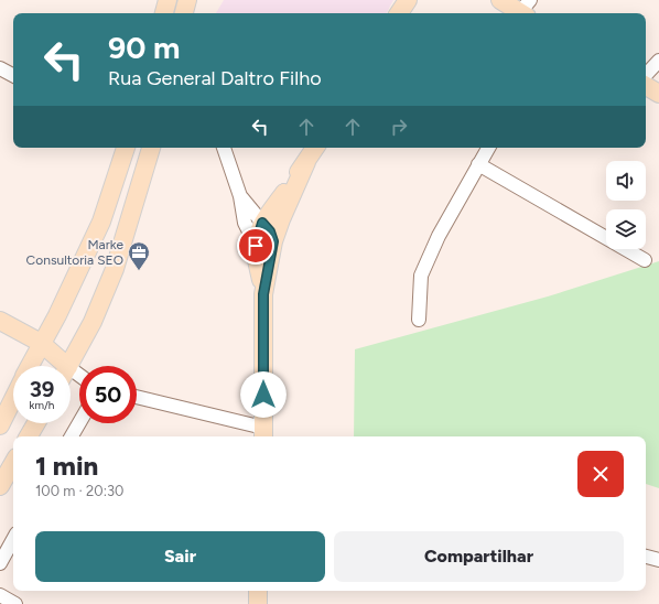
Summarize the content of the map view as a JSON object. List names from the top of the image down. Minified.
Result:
{"places":{"office":["Marke Consultoria SEO"]},"page":{"turn":["90 m","Rua General Daltro Filho"],"speed":"39 km/h","limit":"50","heading":["1 min","100 m · 20:30"],"buttons":["Sair","Compartilhar"]}}
